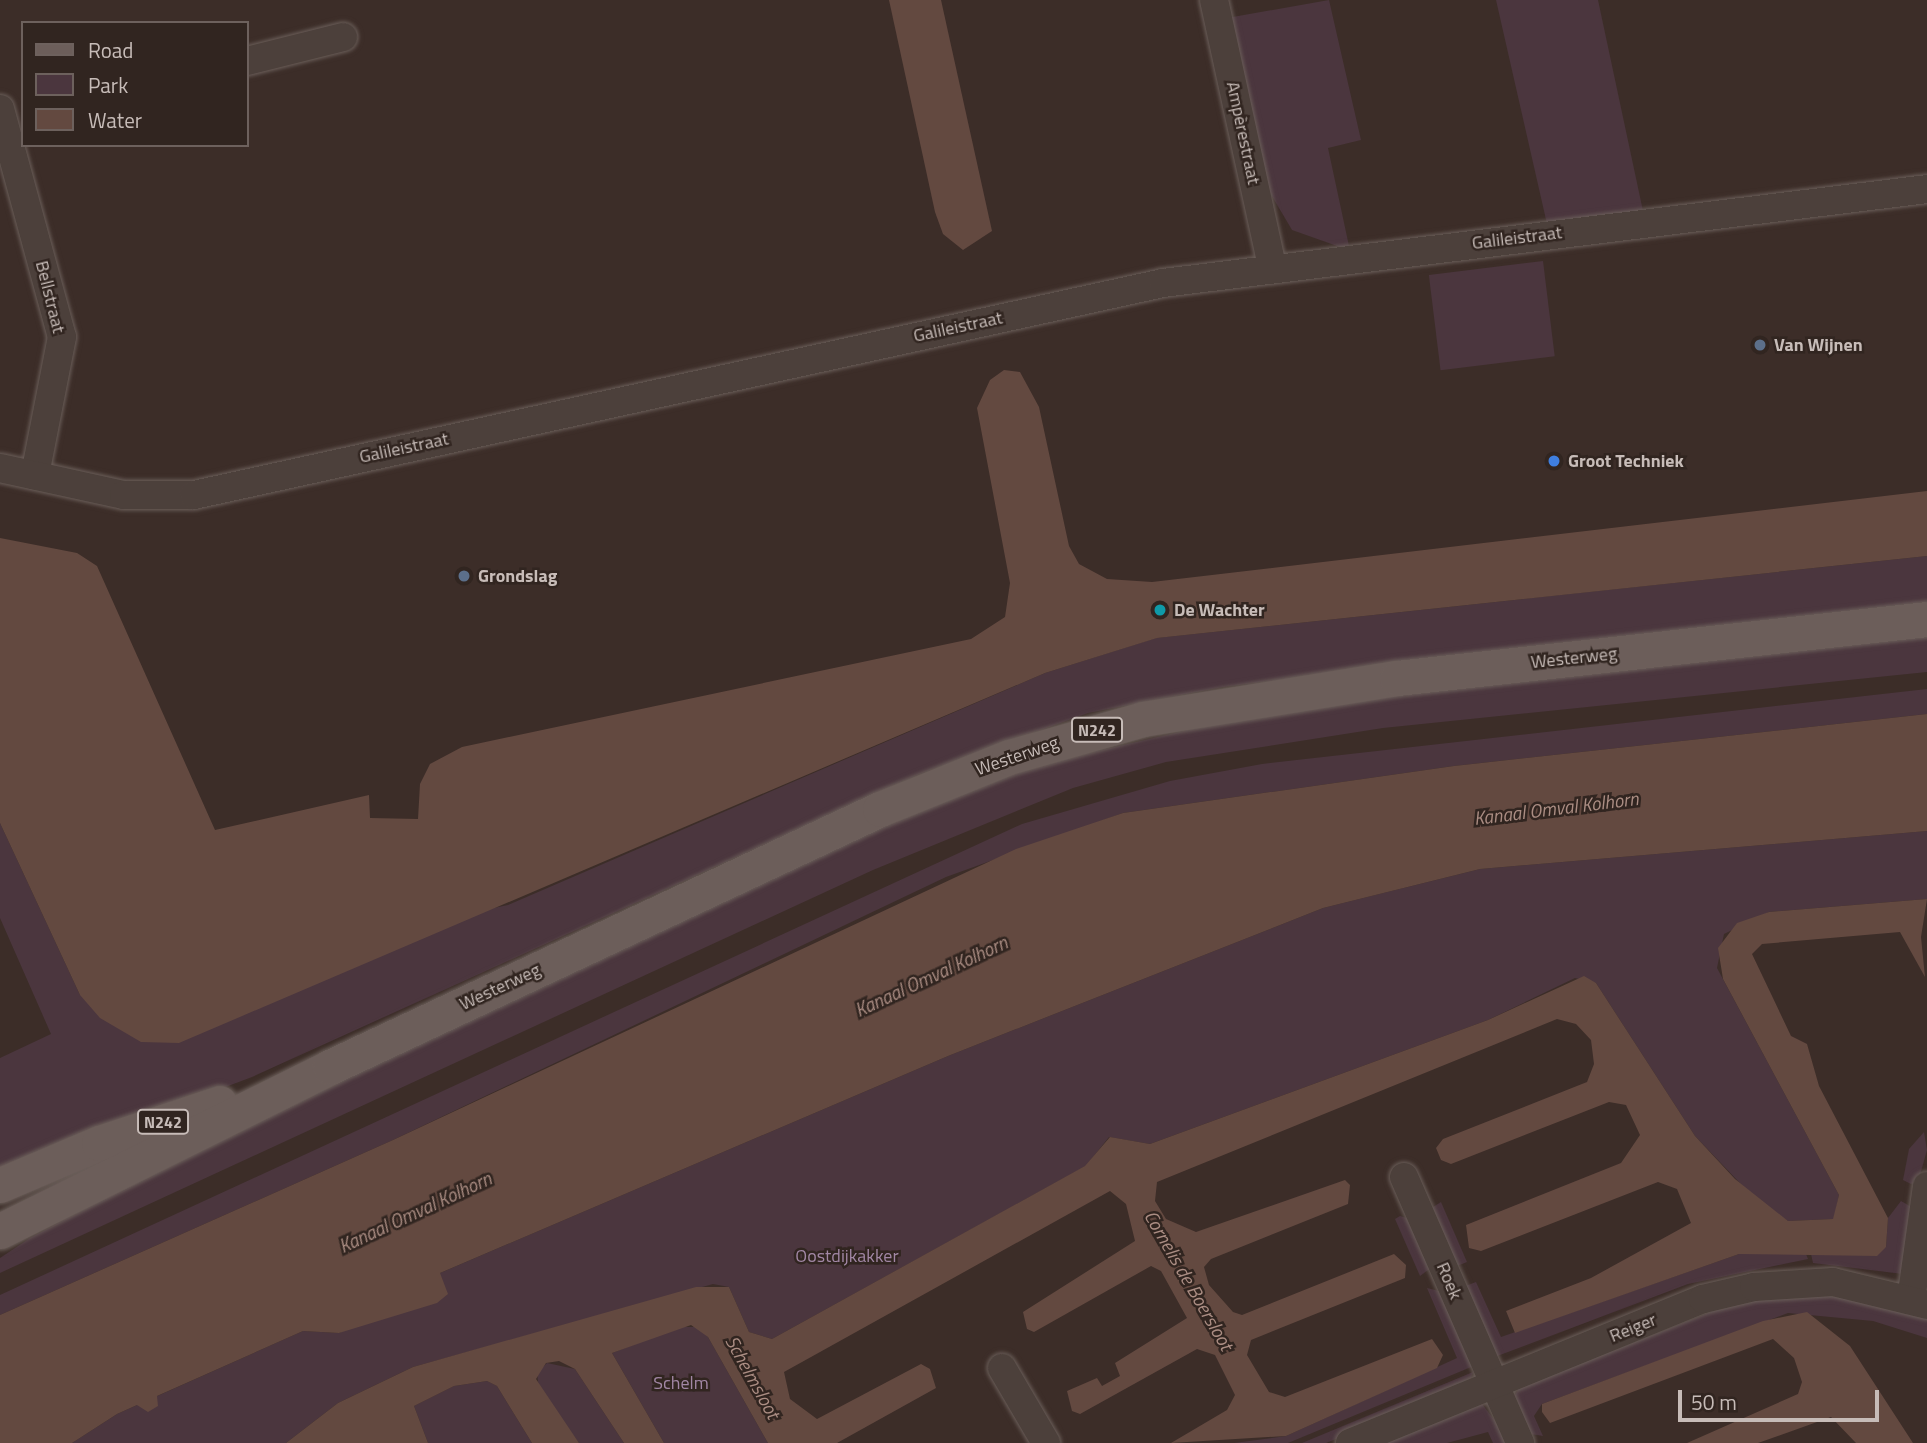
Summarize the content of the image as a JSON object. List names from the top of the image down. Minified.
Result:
{"streets":{"main road":["Westerweg","N242"],"street":["Ampèrestraat","Galileistraat","Bellstraat","Roek","Reiger"]},"crossings":[["Ampèrestraat","Galileistraat"],["Galileistraat","Bellstraat"],["Roek","Reiger"]],"water":["Kanaal Omval Kolhorn","Cornelis de Boersloot","Schelmsloot"],"parks":["Oostdijkakker","Schelm"],"places":["Van Wijnen","Groot Techniek","Grondslag","De Wachter"],"legend":["Road","Park","Water"],"scale_bar":"50 m"}
